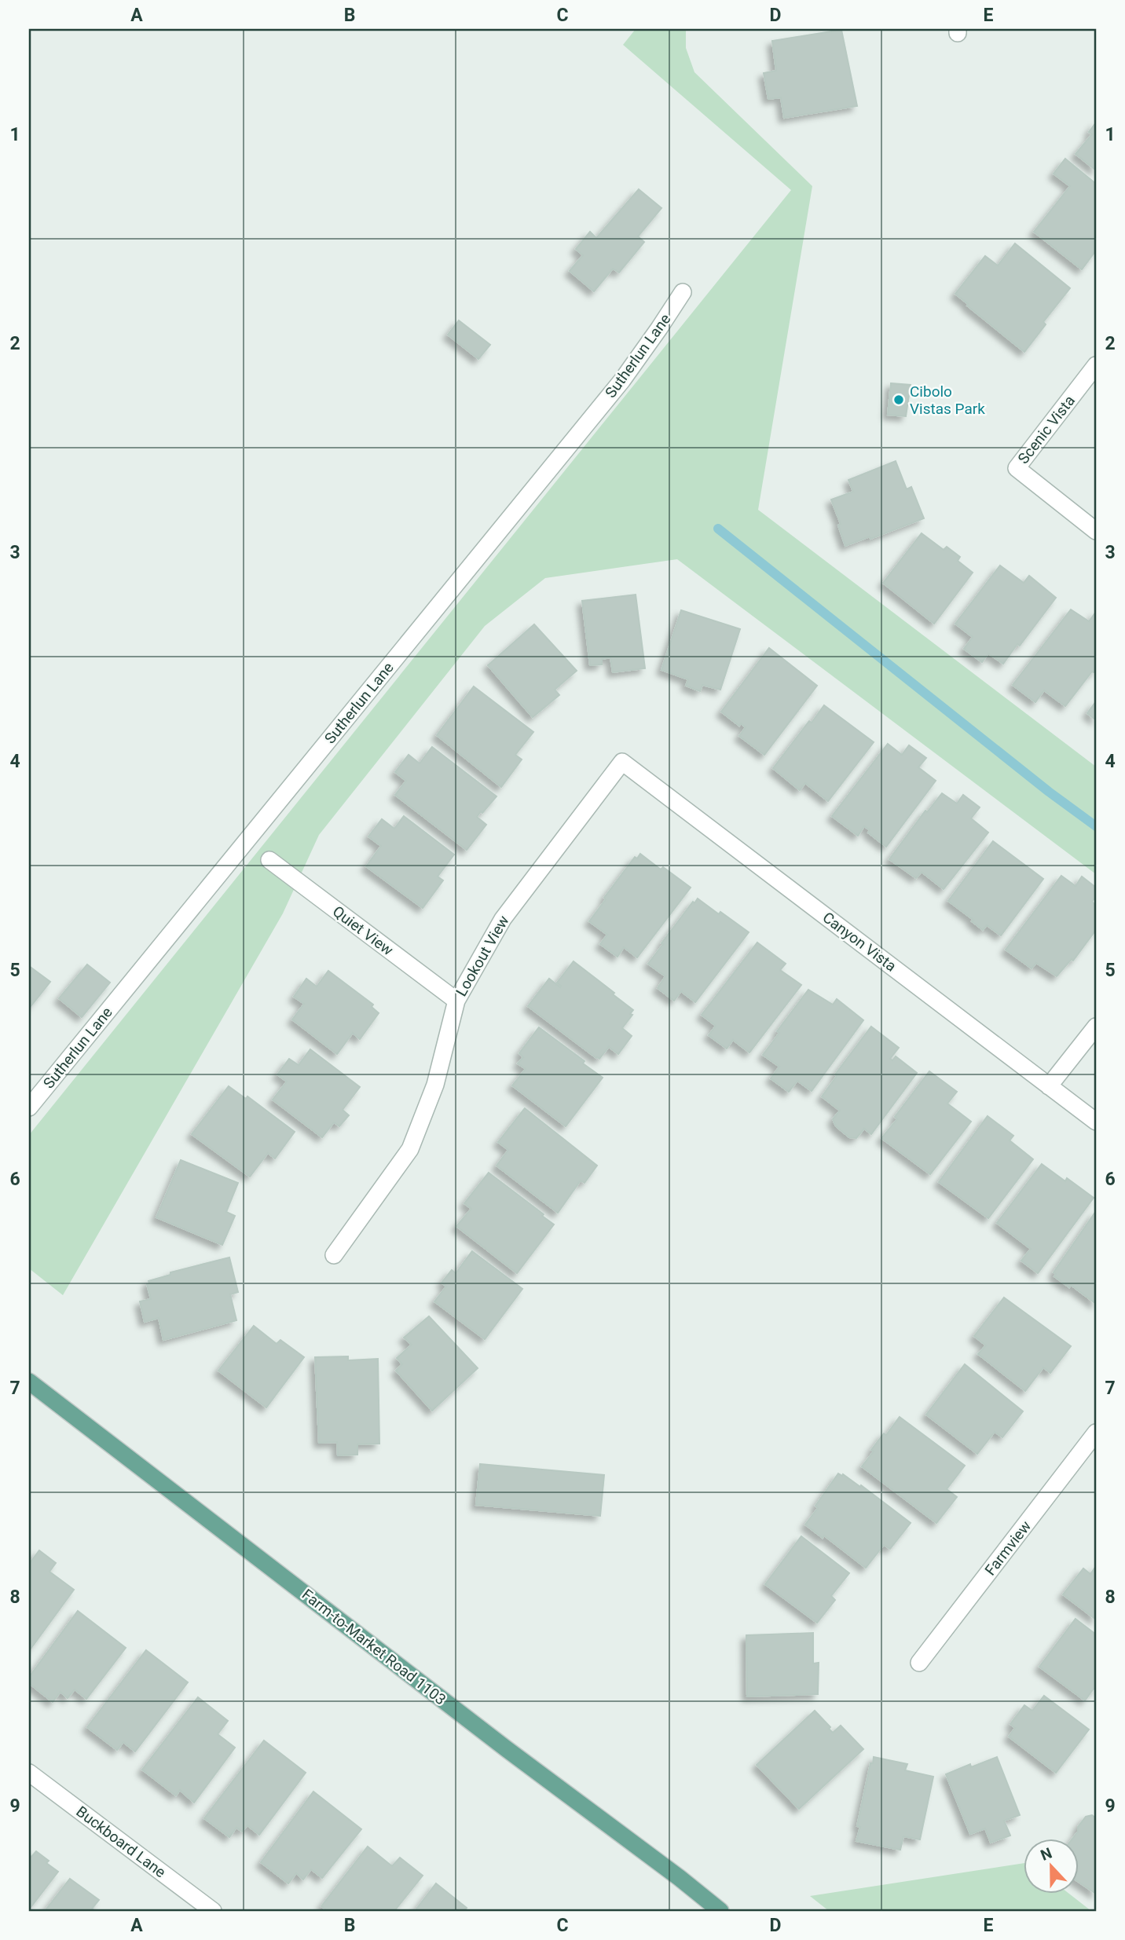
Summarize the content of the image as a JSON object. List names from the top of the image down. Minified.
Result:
{"streets":{"main road":["Farm-to-Market Road 1103"],"street":["Sutherlun Lane","Scenic Vista","Quiet View","Canyon Vista","Lookout View","Farmview","Buckboard Lane"]},"crossings":[["Quiet View","Lookout View"],["Canyon Vista","Lookout View"]],"places":["Cibolo Vistas Park"],"north":"top","grid":{"columns":["A","B","C","D","E"],"rows":["1","2","3","4","5","6","7","8","9"]}}
